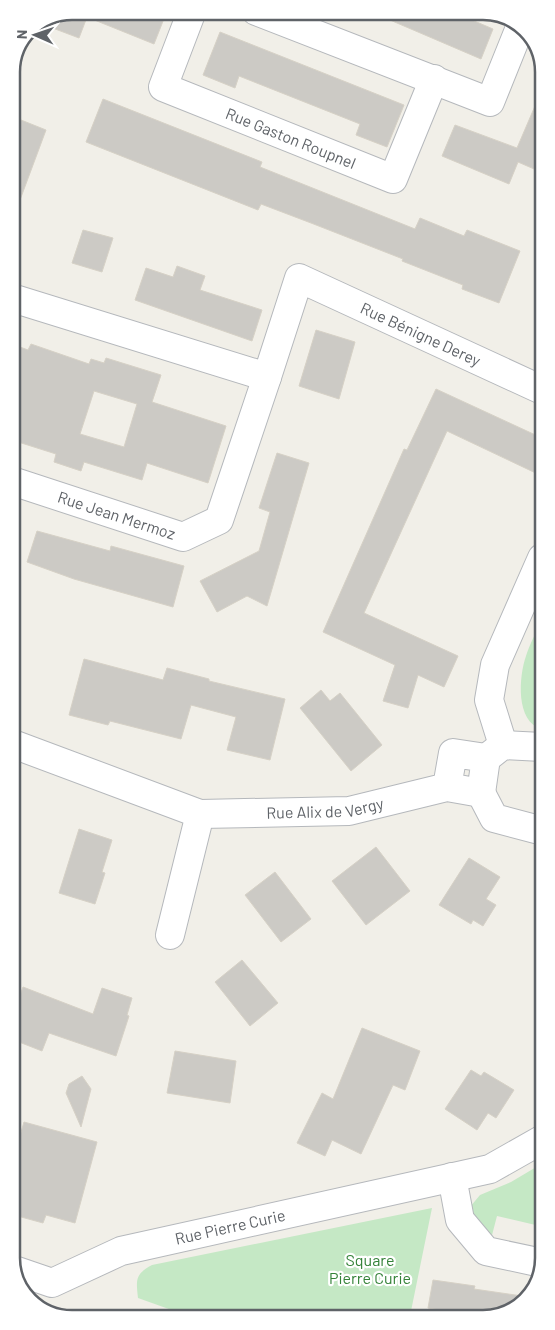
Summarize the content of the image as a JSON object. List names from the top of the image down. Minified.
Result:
{"streets":{"street":["Rue Gaston Roupnel","Rue Bénigne Derey","Rue Jean Mermoz","Rue Alix de Vergy","Rue Pierre Curie"]},"crossings":[["Rue Bénigne Derey","Rue Jean Mermoz"]],"parks":["Square Pierre Curie"],"north":"left"}
